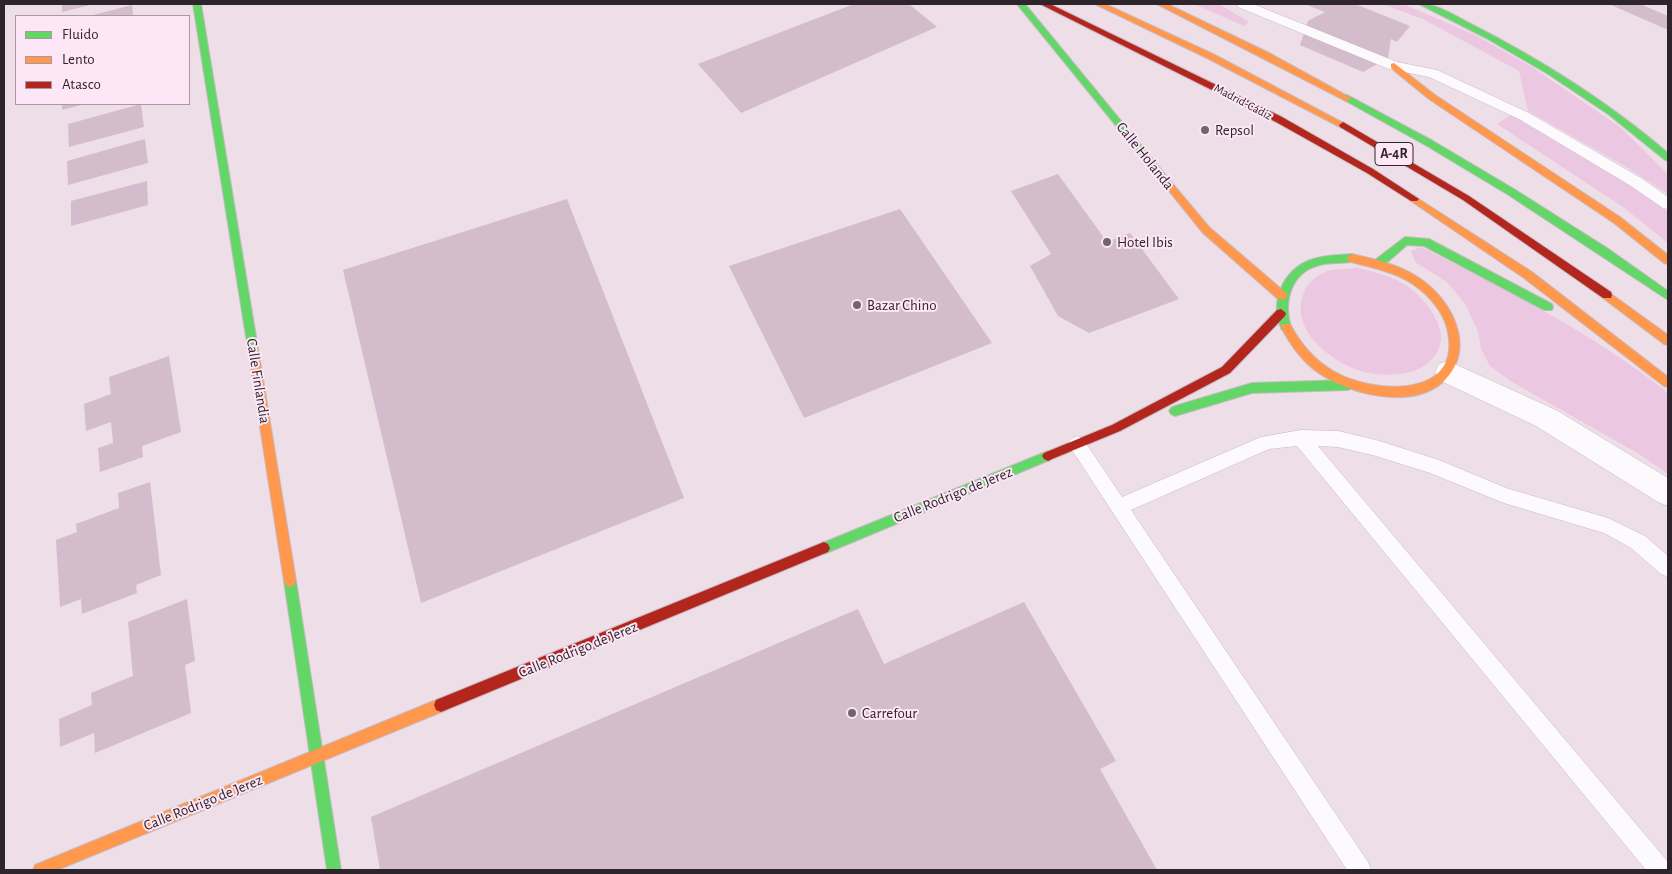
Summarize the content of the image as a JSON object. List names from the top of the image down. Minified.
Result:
{"streets":{"main road":["Madrid-Cádiz","A-4R","Calle Holanda","Calle Finlandia","Calle Rodrigo de Jerez"]},"crossings":[["Calle Holanda","Calle Rodrigo de Jerez"],["Calle Finlandia","Calle Rodrigo de Jerez"]],"places":["Repsol","Hotel Ibis","Bazar Chino","Carrefour"],"legend":["Fluido","Lento","Atasco"]}
